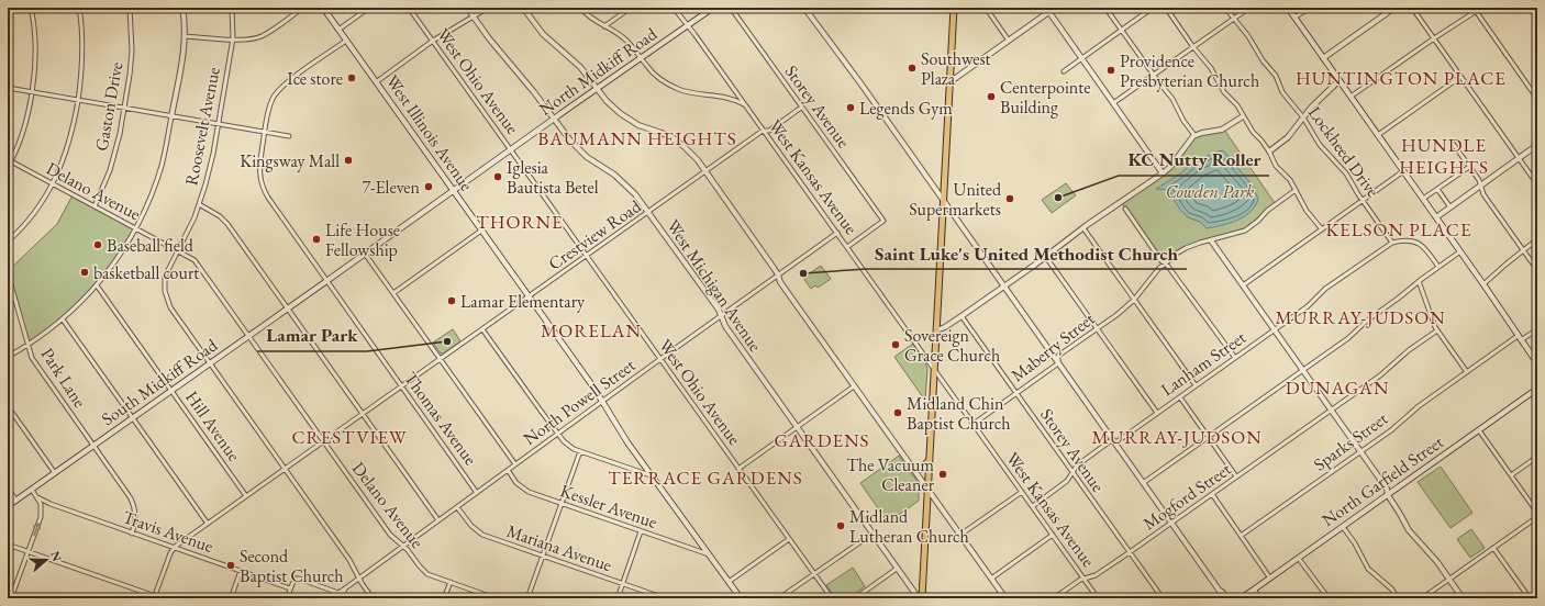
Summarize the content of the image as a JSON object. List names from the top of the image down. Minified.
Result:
{"streets":{"main road":["North Midkiff Road","West Illinois Avenue","South Midkiff Road","North Garfield Street"],"street":["West Ohio Avenue","Gaston Drive","Storey Avenue","Roosevelt Avenue","Lockheed Drive","West Kansas Avenue","Delano Avenue","Crestview Road","West Michigan Avenue","Maberry Street","Lanham Street","Park Lane","North Powell Street","Thomas Avenue","Hill Avenue","Sparks Street","Mogford Street","Kessler Avenue","Travis Avenue","Mariana Avenue"]},"crossings":[["North Midkiff Road","West Ohio Avenue"],["North Midkiff Road","West Illinois Avenue"],["North Midkiff Road","West Kansas Avenue"],["North Midkiff Road","West Michigan Avenue"],["North Midkiff Road","South Midkiff Road"],["North Midkiff Road","Thomas Avenue"],["West Ohio Avenue","Crestview Road"],["West Ohio Avenue","North Powell Street"],["Gaston Drive","Delano Avenue"],["Storey Avenue","West Kansas Avenue"],["Storey Avenue","Crestview Road"],["Storey Avenue","Maberry Street"],["Storey Avenue","Lanham Street"],["Storey Avenue","Mogford Street"],["Roosevelt Avenue","Delano Avenue"],["Roosevelt Avenue","Crestview Road"],["Roosevelt Avenue","South Midkiff Road"],["Roosevelt Avenue","North Powell Street"],["West Illinois Avenue","Crestview Road"],["West Illinois Avenue","North Powell Street"],["West Illinois Avenue","Thomas Avenue"],["West Illinois Avenue","Kessler Avenue"],["Lockheed Drive","Lanham Street"],["West Kansas Avenue","Crestview Road"],["West Kansas Avenue","Maberry Street"],["West Kansas Avenue","Lanham Street"],["West Kansas Avenue","North Powell Street"],["West Kansas Avenue","Mogford Street"],["Delano Avenue","Crestview Road"],["Delano Avenue","South Midkiff Road"],["Delano Avenue","North Powell Street"],["Crestview Road","West Michigan Avenue"],["Crestview Road","Thomas Avenue"],["Crestview Road","Hill Avenue"],["Crestview Road","Travis Avenue"],["West Michigan Avenue","North Powell Street"],["Park Lane","South Midkiff Road"],["Park Lane","Travis Avenue"],["South Midkiff Road","Thomas Avenue"],["South Midkiff Road","Hill Avenue"],["South Midkiff Road","Travis Avenue"],["North Powell Street","Thomas Avenue"],["North Powell Street","Kessler Avenue"],["North Powell Street","Mariana Avenue"]],"districts":["HUNTINGTON PLACE","BAUMANN HEIGHTS","HUNDLE HEIGHTS","THORNE","KELSON PLACE","MURRAY-JUDSON","MORELAN","DUNAGAN","CRESTVIEW","MURRAY-JUDSON","GARDENS","TERRACE GARDENS"],"parks":["Cowden Park"],"places":["Southwest Plaza","Providence Presbyterian Church","Ice store","Centerpointe Building","Legends Gym","Kingsway Mall","Iglesia Bautista Betel","7-Eleven","KC Nutty Roller","United Supermarkets","Life House Fellowship","Baseball field","basketball court","Saint Luke's United Methodist Church","Lamar Elementary","Lamar Park","Sovereign Grace Church","Midland Chin Baptist Church","The Vacuum Cleaner","Midland Lutheran Church","Second Baptist Church"],"north":"right"}
